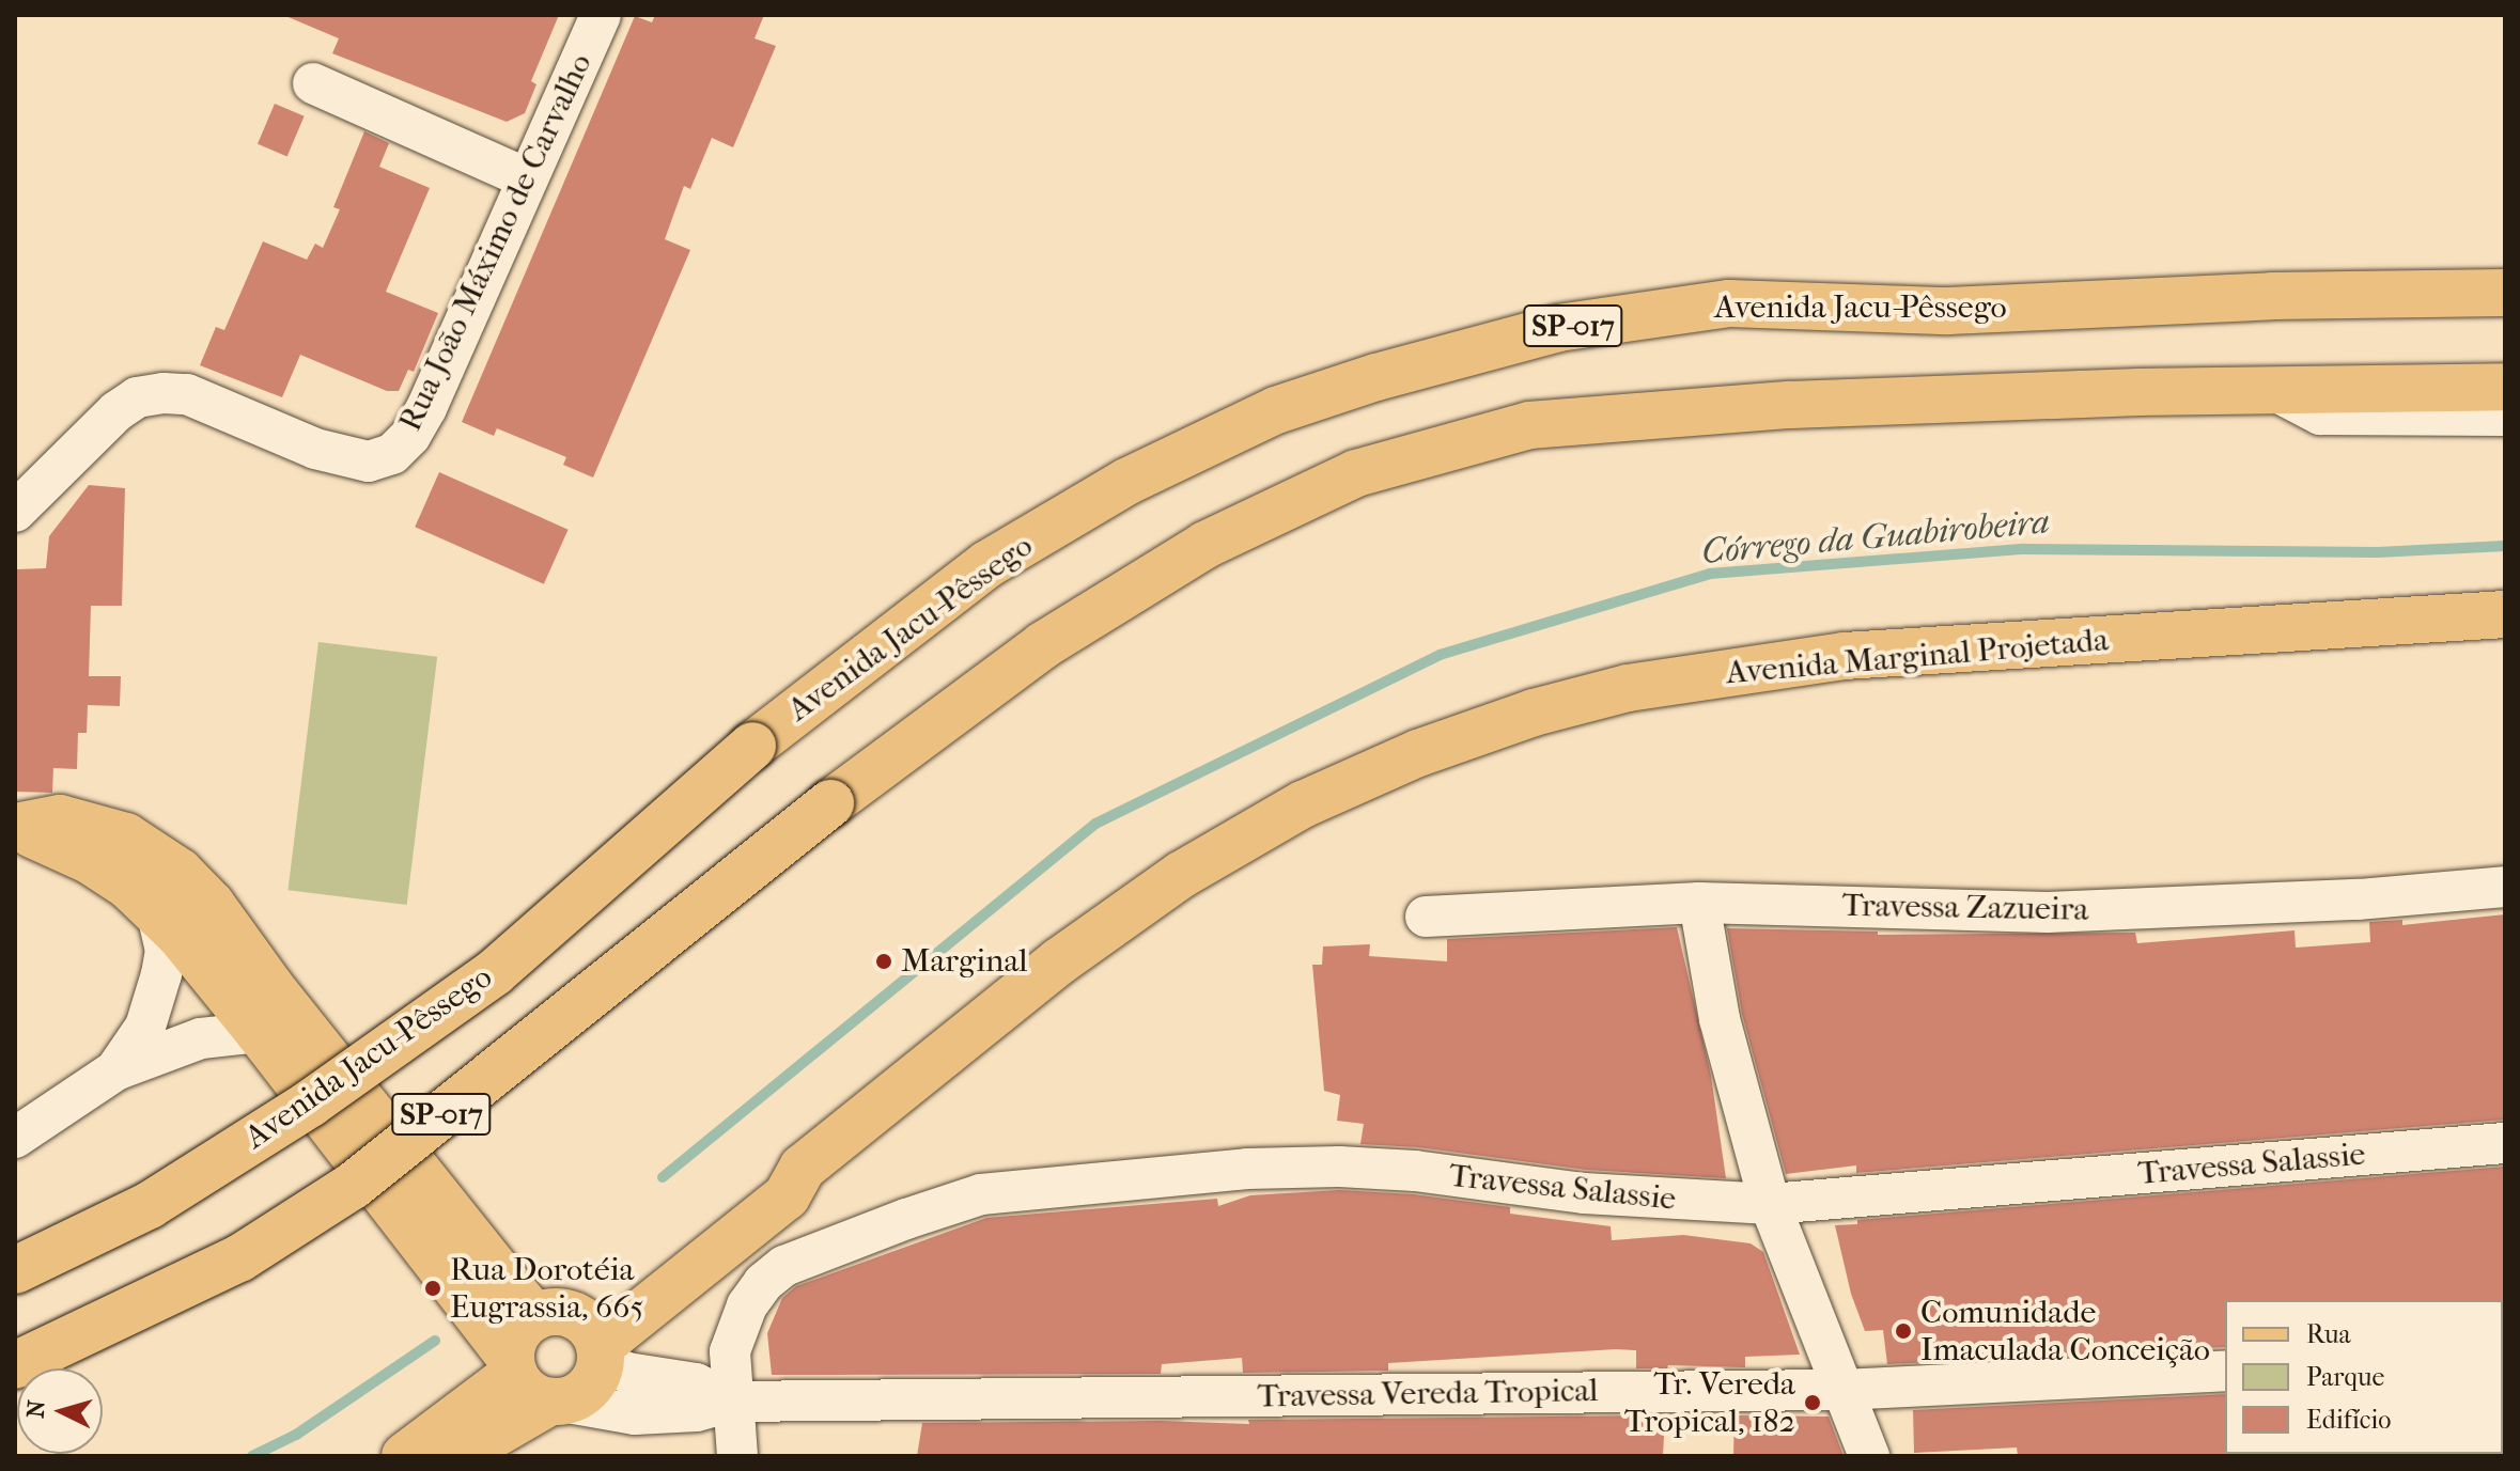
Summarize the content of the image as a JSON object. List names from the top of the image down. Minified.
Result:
{"streets":{"main road":["Avenida Jacu-Pêssego","SP-017","Avenida Marginal Projetada"],"street":["Rua João Máximo de Carvalho","Travessa Zazueira","Travessa Salassie","Travessa Vereda Tropical"]},"crossings":[["Avenida Marginal Projetada","Travessa Vereda Tropical"],["Travessa Salassie","Travessa Vereda Tropical"]],"water":["Córrego da Guabirobeira"],"places":["Marginal","Rua Dorotéia Eugrassia, 665","Comunidade Imaculada Conceição","Tr. Vereda Tropical, 182"],"legend":["Rua","Parque","Edifício"],"north":"left"}
